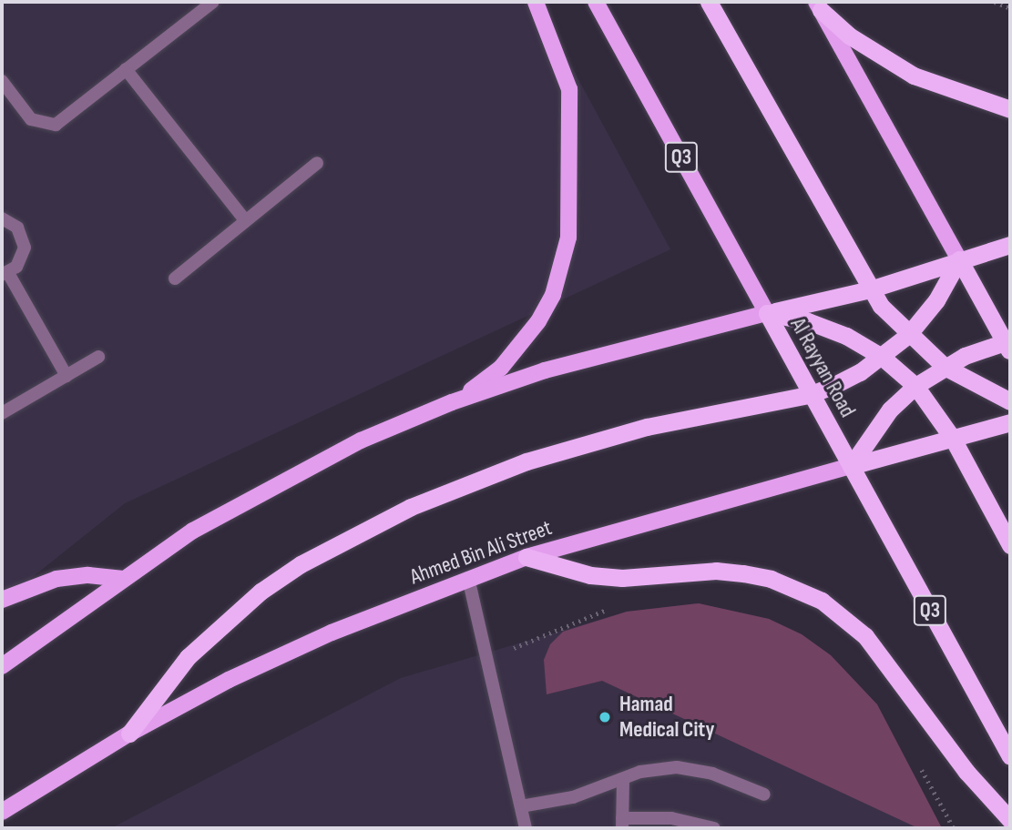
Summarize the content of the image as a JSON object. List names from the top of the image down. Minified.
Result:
{"streets":{"highway":["Q3","Al Rayyan Road","Ahmed Bin Ali Street"]},"crossings":[["Al Rayyan Road","Ahmed Bin Ali Street"]],"places":["Hamad Medical City"]}
